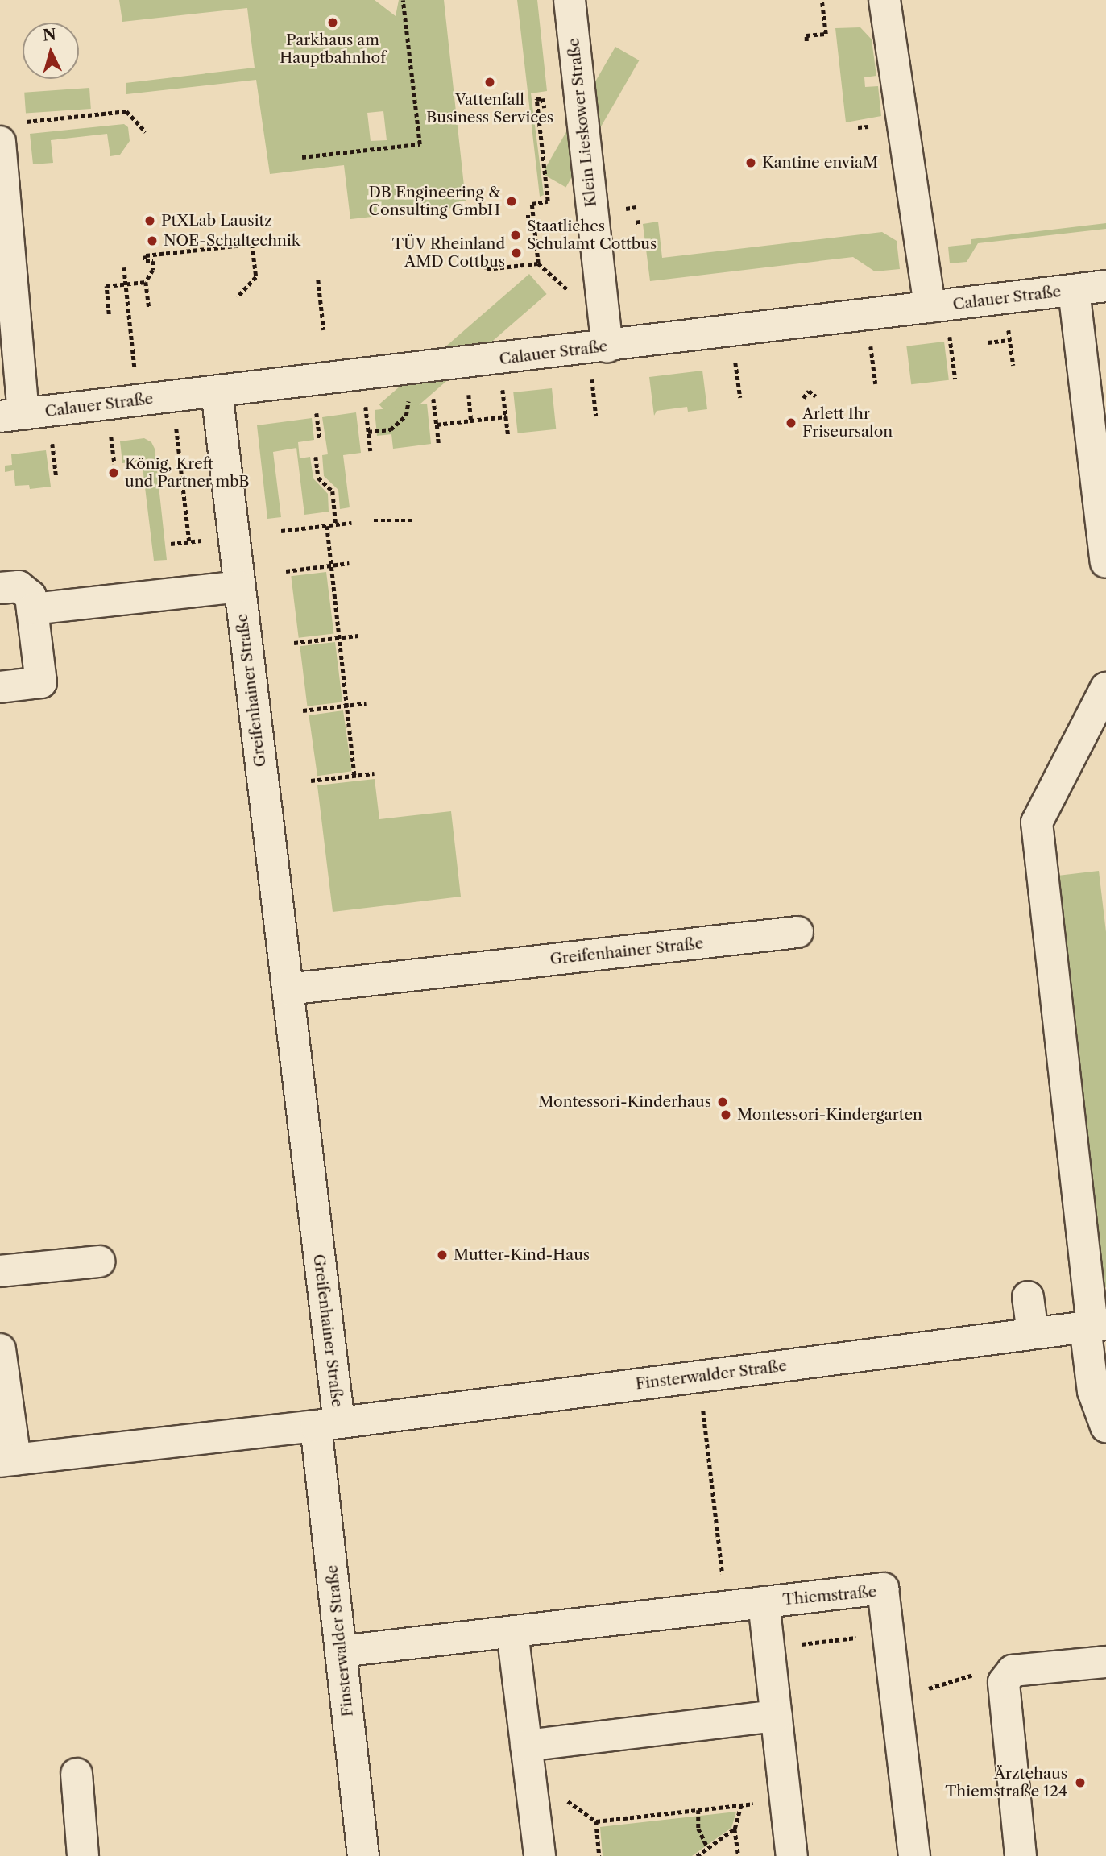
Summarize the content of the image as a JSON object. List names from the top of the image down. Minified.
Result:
{"streets":{"street":["Klein Lieskower Straße","Calauer Straße","Greifenhainer Straße","Finsterwalder Straße","Thiemstraße"]},"crossings":[["Klein Lieskower Straße","Calauer Straße"],["Calauer Straße","Greifenhainer Straße"],["Greifenhainer Straße","Finsterwalder Straße"],["Finsterwalder Straße","Thiemstraße"]],"places":["Parkhaus am Hauptbahnhof","Vattenfall Business Services","Kantine enviaM","DB Engineering & Consulting GmbH","PtXLab Lausitz","Staatliches Schulamt Cottbus","NOE-Schaltechnik","TÜV Rheinland AMD Cottbus","Arlett Ihr Friseursalon","König, Kreft und Partner mbB","Montessori-Kinderhaus","Montessori-Kindergarten","Mutter-Kind-Haus","Ärztehaus Thiemstraße 124"],"north":"top"}
